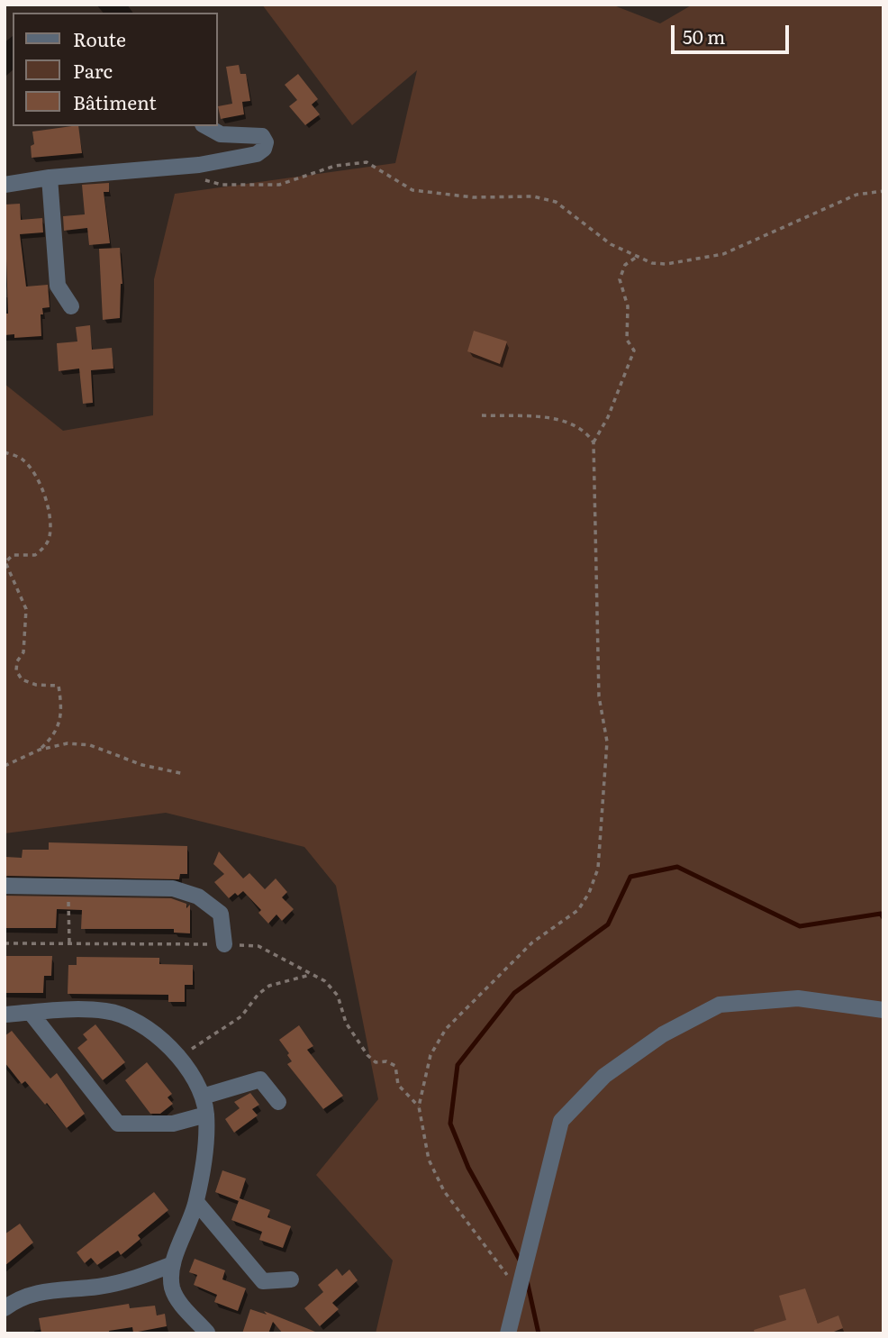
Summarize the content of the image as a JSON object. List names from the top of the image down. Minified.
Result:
{"legend":["Route","Parc","Bâtiment"],"scale_bar":"50 m"}
